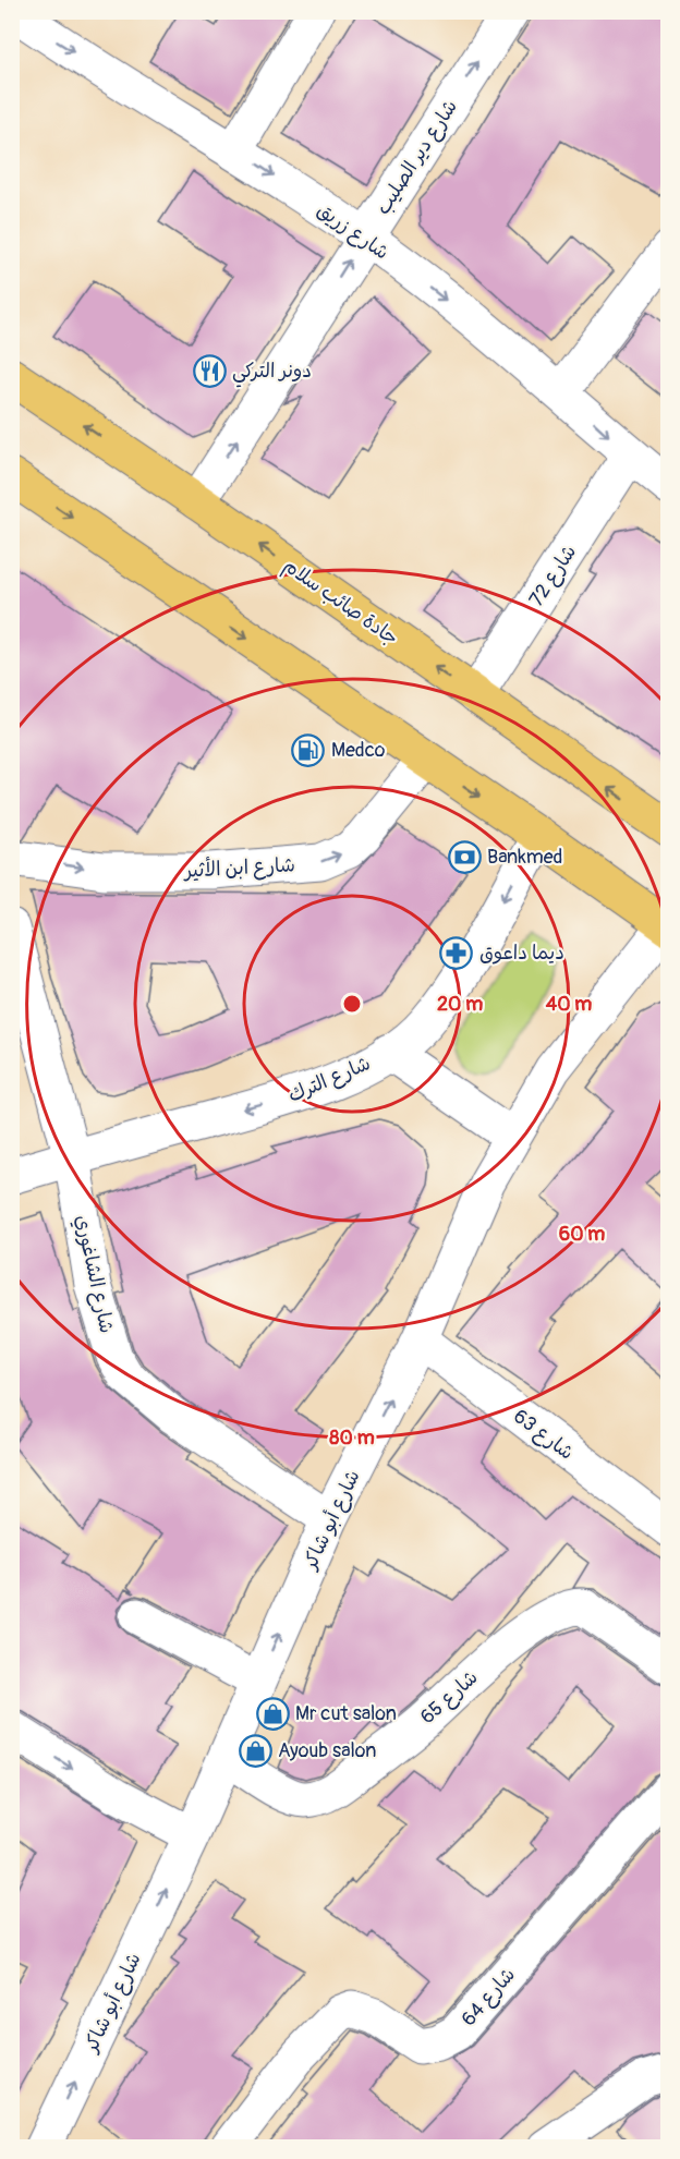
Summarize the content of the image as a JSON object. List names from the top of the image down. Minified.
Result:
{"streets":{"highway":["جادة صائب سلام"],"street":["شارع دير الصليب","شارع زريق","شارع 72","شارع ابن الأثير","شارع الترك","شارع الشاغوري","شارع 63","شارع أبو شاكر","شارع 65","شارع 64"]},"crossings":[["شارع دير الصليب","شارع زريق"],["شارع دير الصليب","جادة صائب سلام"],["شارع زريق","شارع 72"],["شارع 72","جادة صائب سلام"],["شارع الترك","شارع الشاغوري"],["شارع الشاغوري","شارع أبو شاكر"],["شارع 63","شارع أبو شاكر"],["شارع أبو شاكر","شارع 65"]],"one_way":["شارع زريق","شارع ابن الأثير","شارع الترك","شارع أبو شاكر"],"places":{"restaurant":["دونر التركي"],"fuel station":["Medco"],"bank":["Bankmed"],"pharmacy":["ديما داعوق"],"shop":["Mr cut salon","Ayoub salon"]},"rings":["20 m","40 m","60 m","80 m"]}
